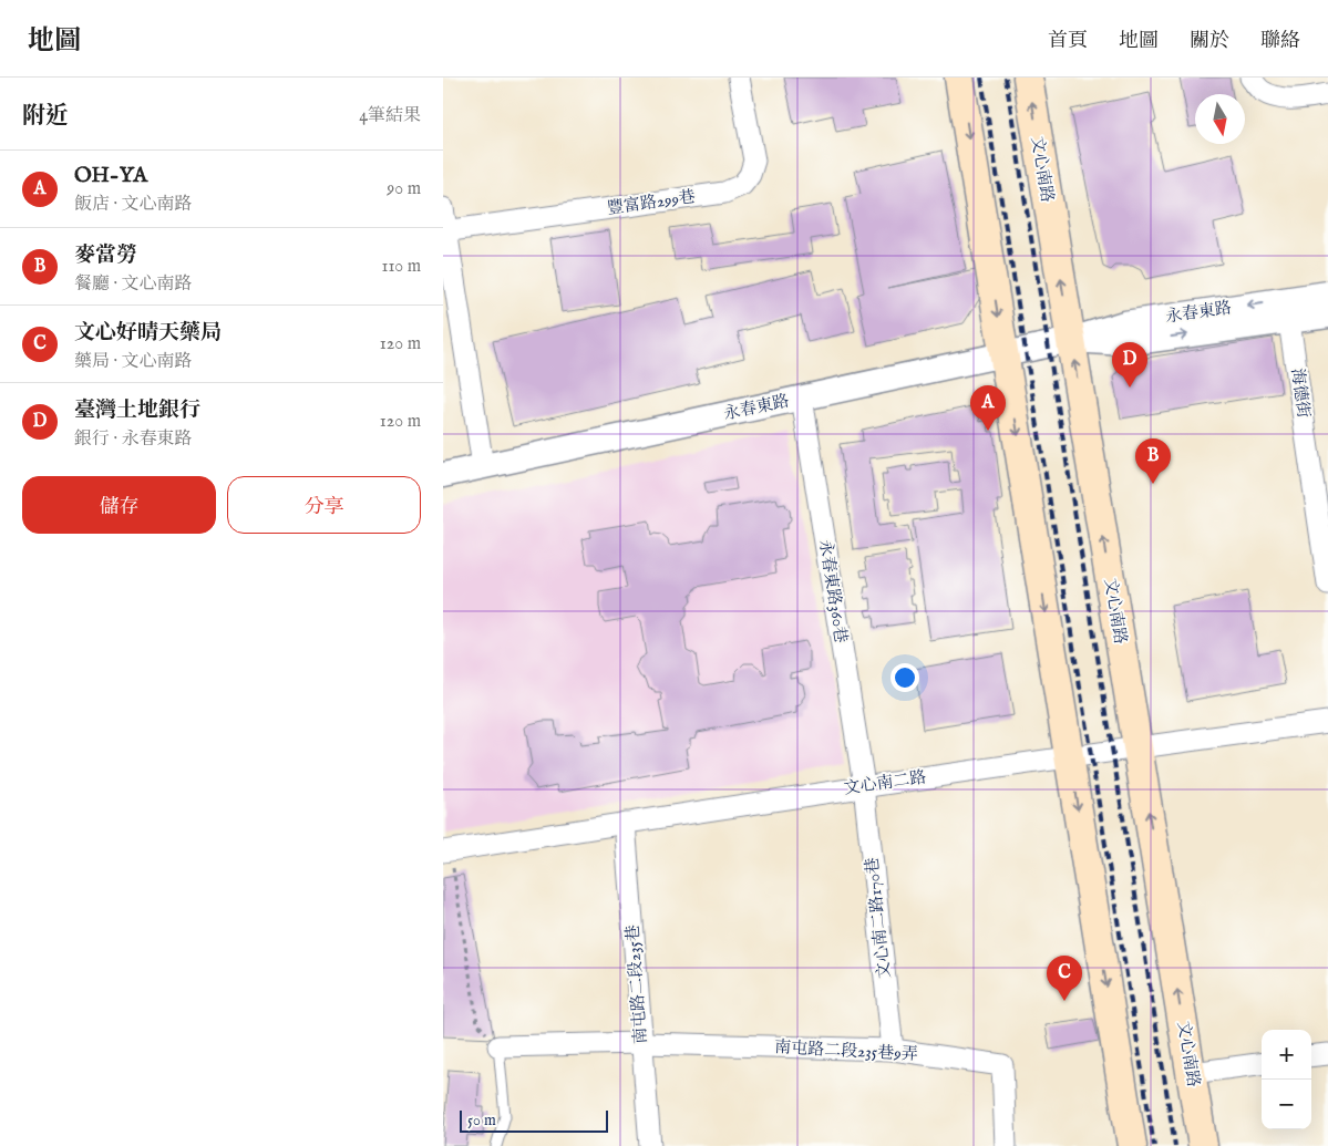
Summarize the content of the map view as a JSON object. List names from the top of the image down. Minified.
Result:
{"streets":{"main road":["文心南路"],"street":["豐富路299巷","永春東路","海德街","永春東路360巷","文心南二路","文心南二路170巷","南屯路二段235巷","南屯路二段235巷9弄"]},"crossings":[["文心南路","永春東路"],["文心南路","文心南二路"],["永春東路","海德街"],["永春東路","永春東路360巷"],["永春東路360巷","文心南二路"],["永春東路360巷","文心南二路170巷"],["文心南二路","文心南二路170巷"],["文心南二路","南屯路二段235巷"],["文心南二路170巷","南屯路二段235巷9弄"],["南屯路二段235巷","南屯路二段235巷9弄"]],"scale_bar":"50 m","north":"bottom","page":{"header":"地圖","nav":["首頁","地圖","關於","聯絡"],"heading":["附近","4筆結果"],"list":[{"mark":"A","name":"OH-YA","note":"飯店 · 文心南路","value":"90 m"},{"mark":"B","name":"麥當勞","note":"餐廳 · 文心南路","value":"110 m"},{"mark":"C","name":"文心好晴天藥局","note":"藥局 · 文心南路","value":"120 m"},{"mark":"D","name":"臺灣土地銀行","note":"銀行 · 永春東路","value":"120 m"}],"pins":["D","A","B","C"],"buttons":["儲存","分享"],"map_buttons":["+","−"],"scale":"50 m"}}
